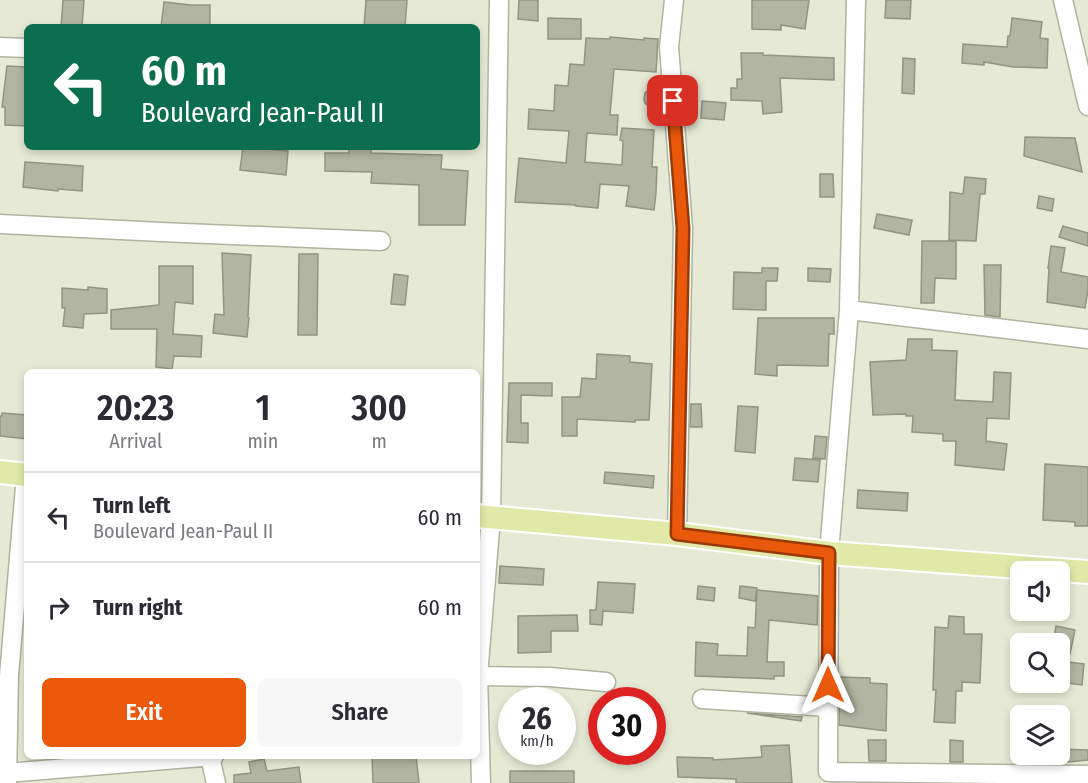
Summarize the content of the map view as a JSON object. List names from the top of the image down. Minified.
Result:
{"page":{"turn":["60 m","Boulevard Jean-Paul II"],"eta":["20:23","Arrival","1","min","300","m"],"list":[{"name":"Turn left","note":"Boulevard Jean-Paul II","value":"60 m"},{"name":"Turn right","value":"60 m"}],"buttons":["Exit","Share"],"speed":"26 km/h","limit":"30"}}
